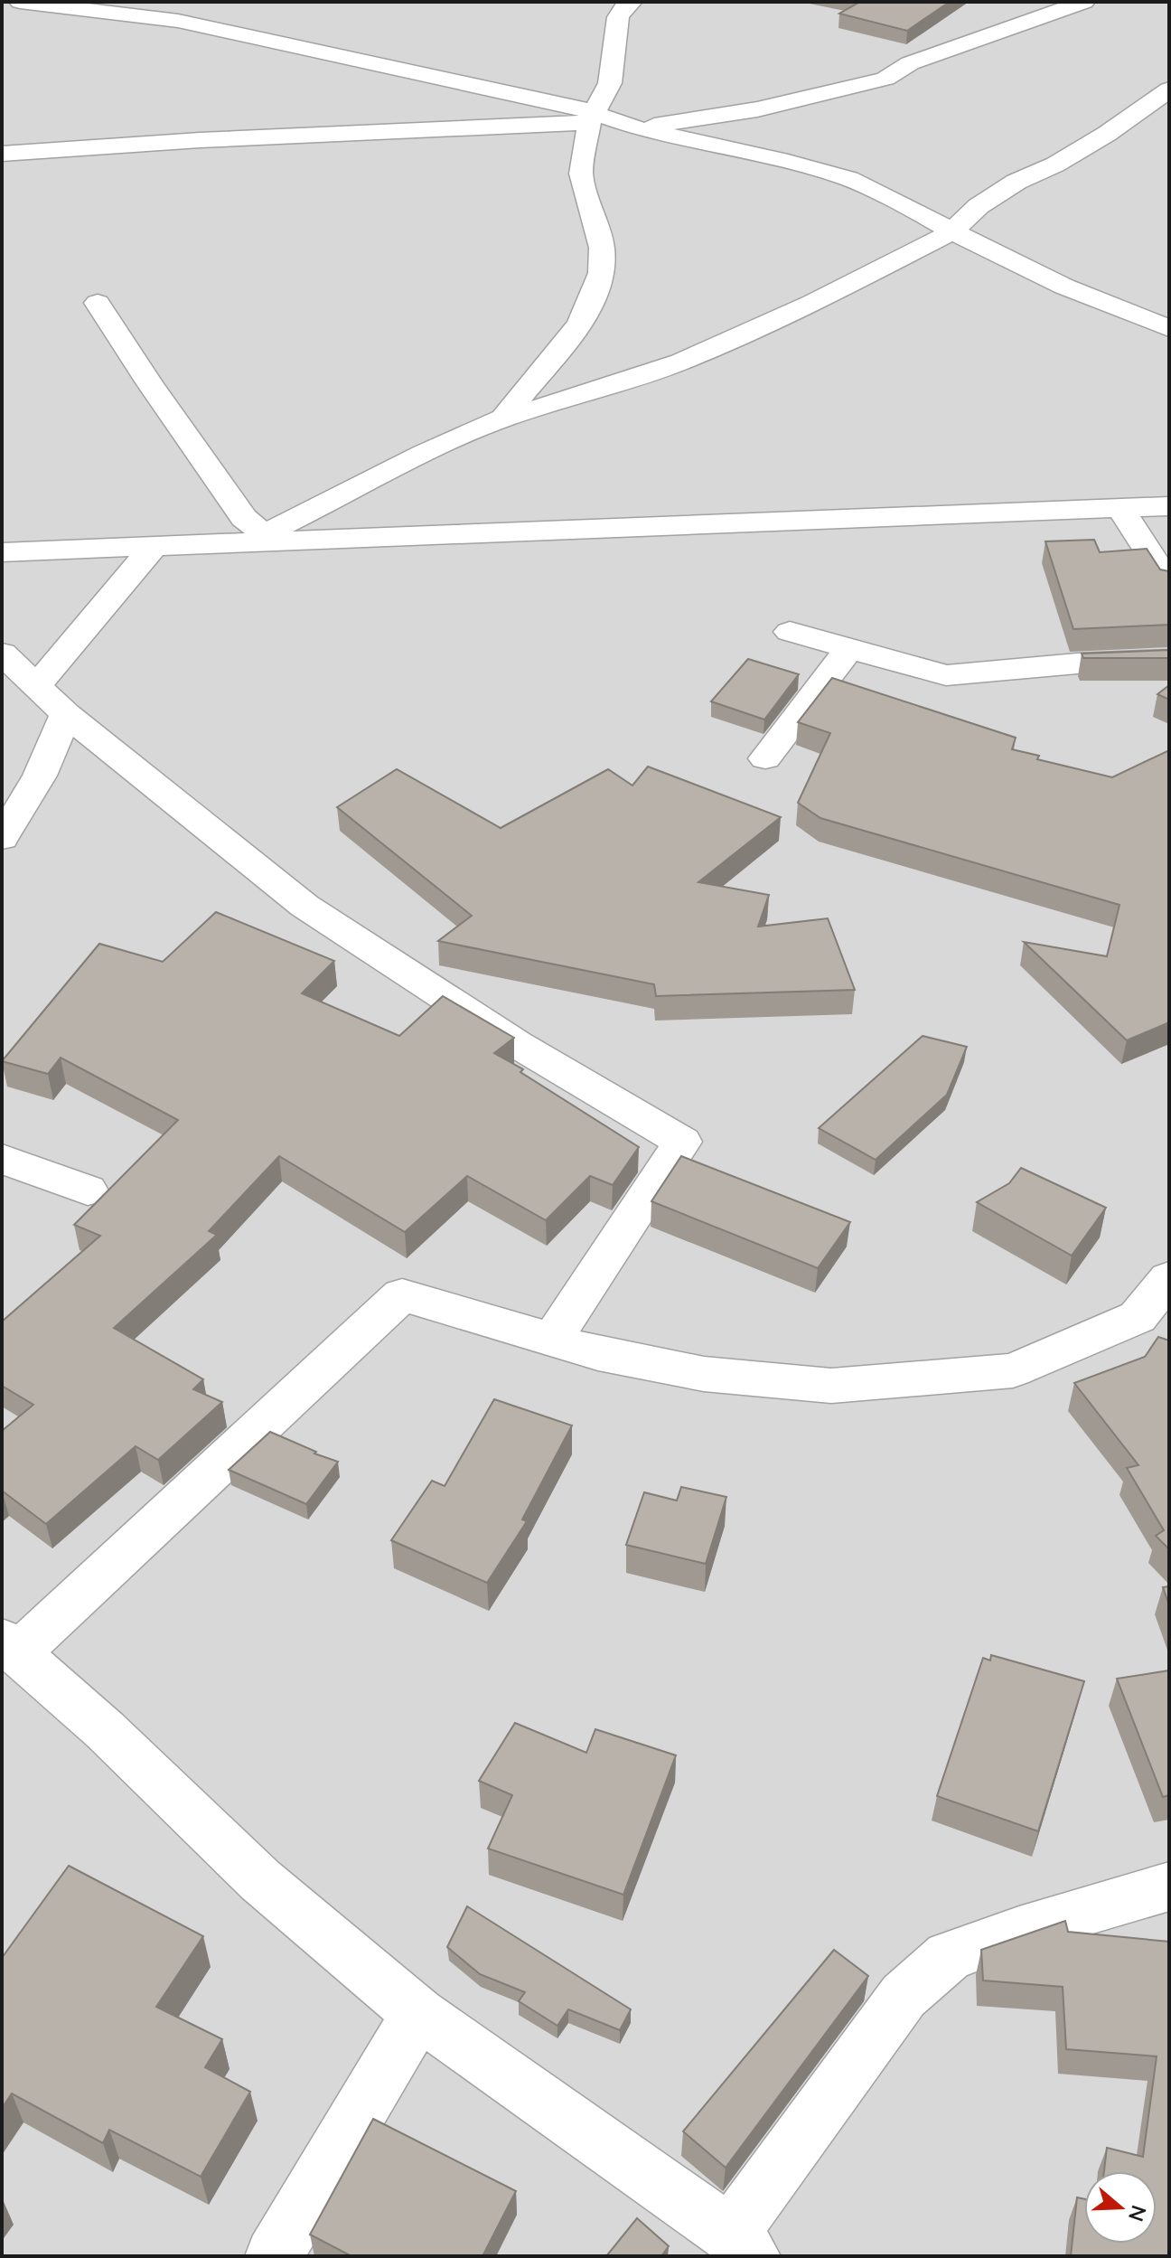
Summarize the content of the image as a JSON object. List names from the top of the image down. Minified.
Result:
{"north":"right"}
